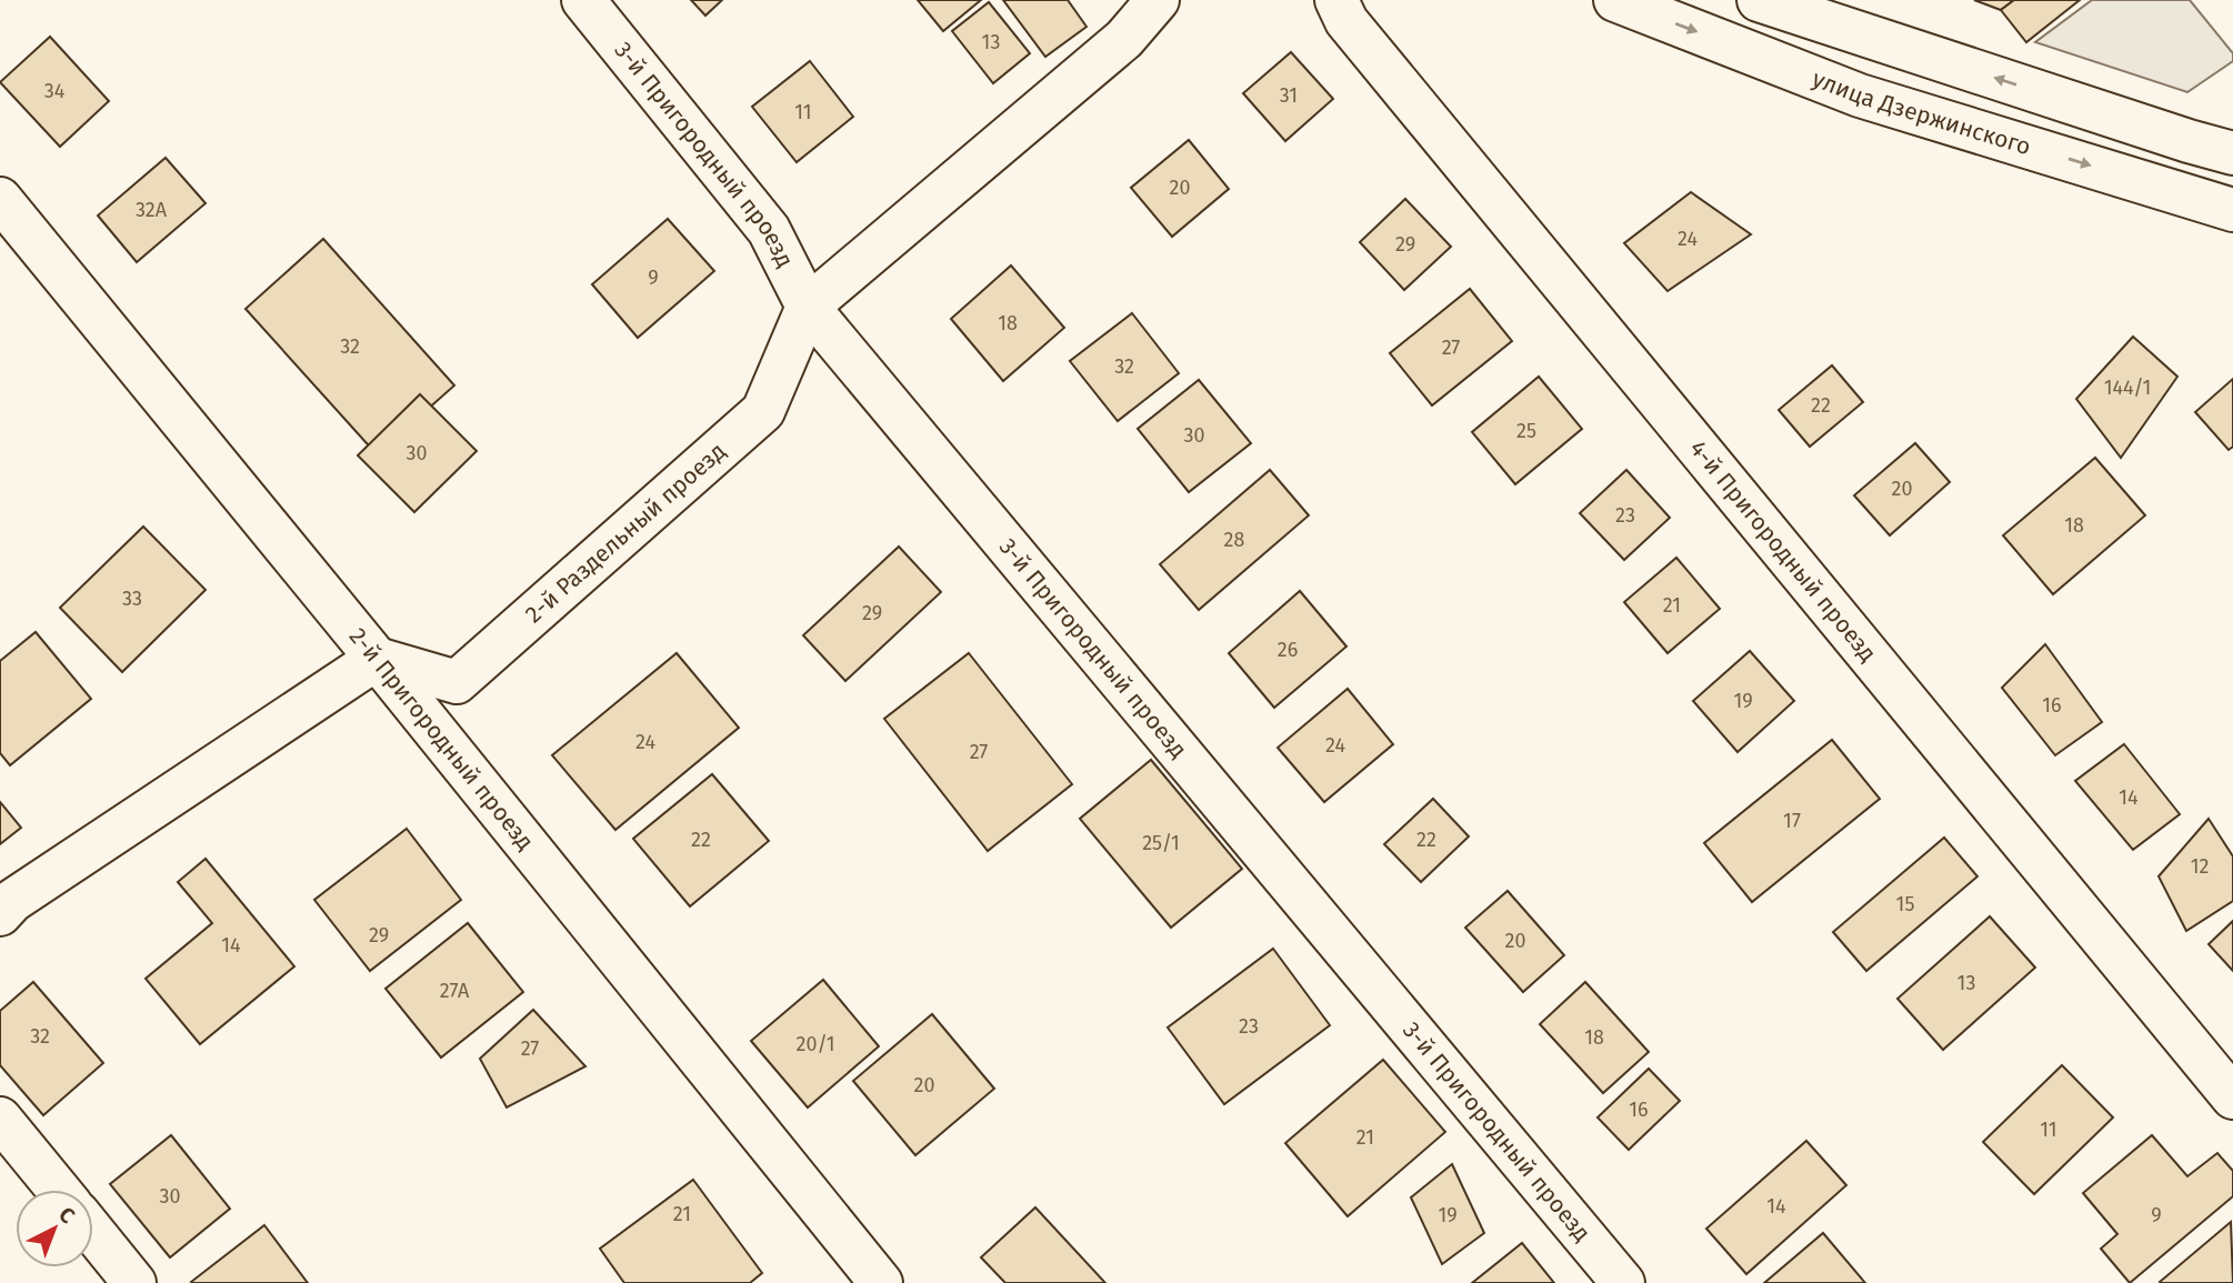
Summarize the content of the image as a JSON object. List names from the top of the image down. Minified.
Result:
{"streets":{"street":["улица Дзержинского","3-й Пригородный проезд","2-й Раздельный проезд","4-й Пригородный проезд","2-й Пригородный проезд"]},"crossings":[["3-й Пригородный проезд","2-й Раздельный проезд"],["2-й Раздельный проезд","2-й Пригородный проезд"]],"house_numbers":["13","34","31","11","20","32А","24","29","9","18","32","27","32","144/1","22","25","30","30","20","23","18","28","33","21","29","26","19","16","24","24","27","14","17","22","22","25/1","12","15","29","20","14","13","27А","23","32","18","20/1","27","20","16","11","21","30","14","21","19","9"],"north":"top right"}
